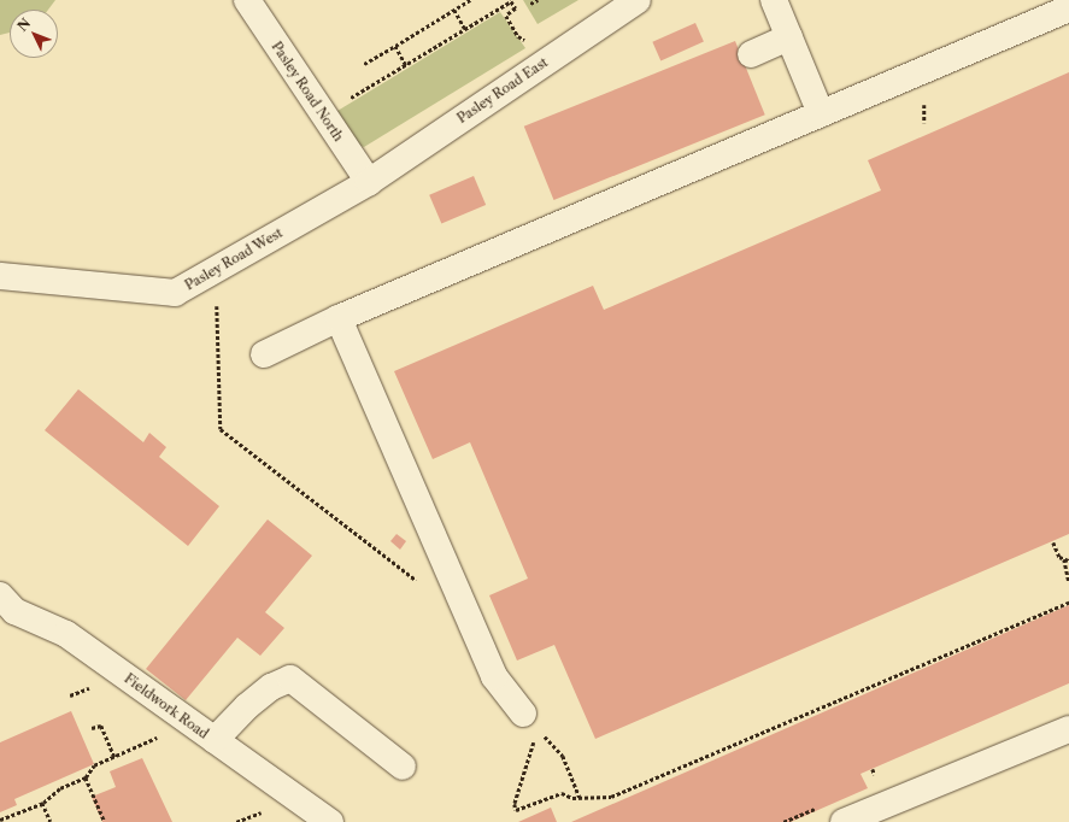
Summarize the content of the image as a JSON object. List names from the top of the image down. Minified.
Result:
{"streets":{"lane":["Pasley Road East","Pasley Road North","Pasley Road West","Fieldwork Road"]},"crossings":[["Pasley Road East","Pasley Road North"],["Pasley Road East","Pasley Road West"],["Pasley Road North","Pasley Road West"]],"north":"top left"}
